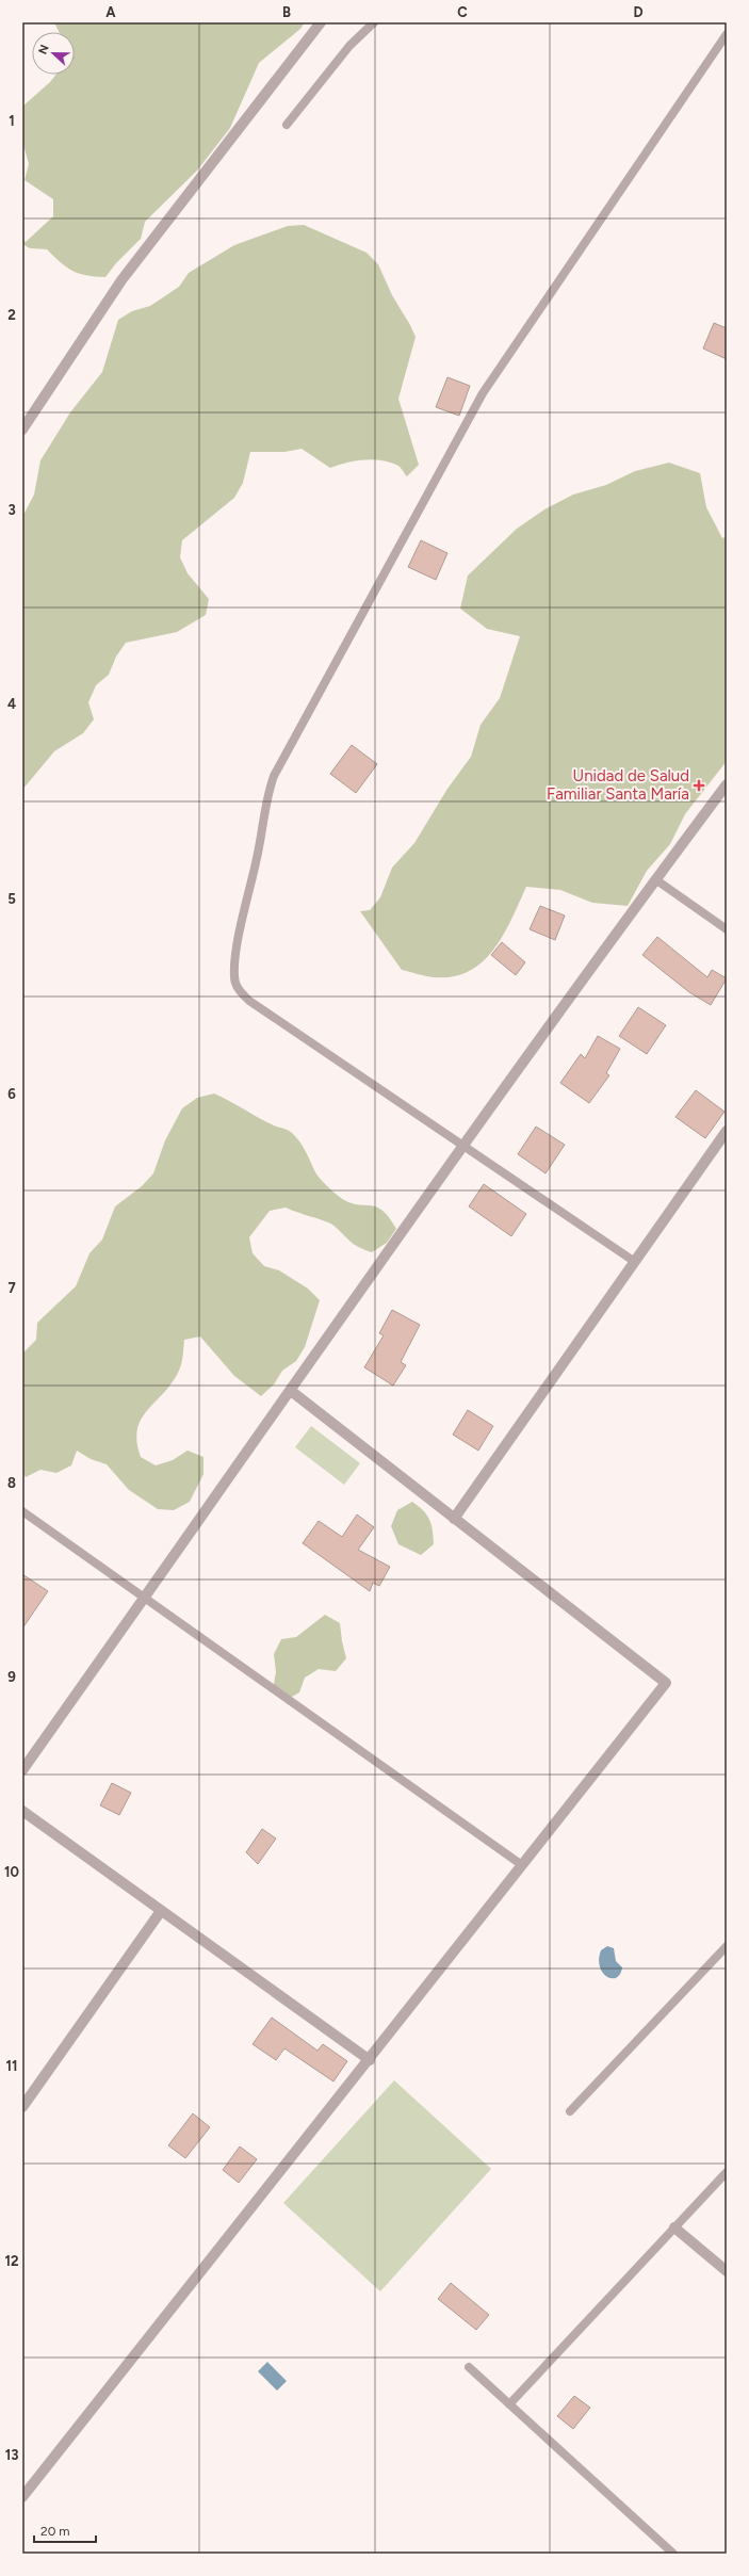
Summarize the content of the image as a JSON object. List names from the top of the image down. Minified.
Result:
{"places":{"health":["Unidad de Salud Familiar Santa María"]},"scale_bar":"20 m","north":"left","grid":{"columns":["A","B","C","D"],"rows":["1","2","3","4","5","6","7","8","9","10","11","12","13"]}}
